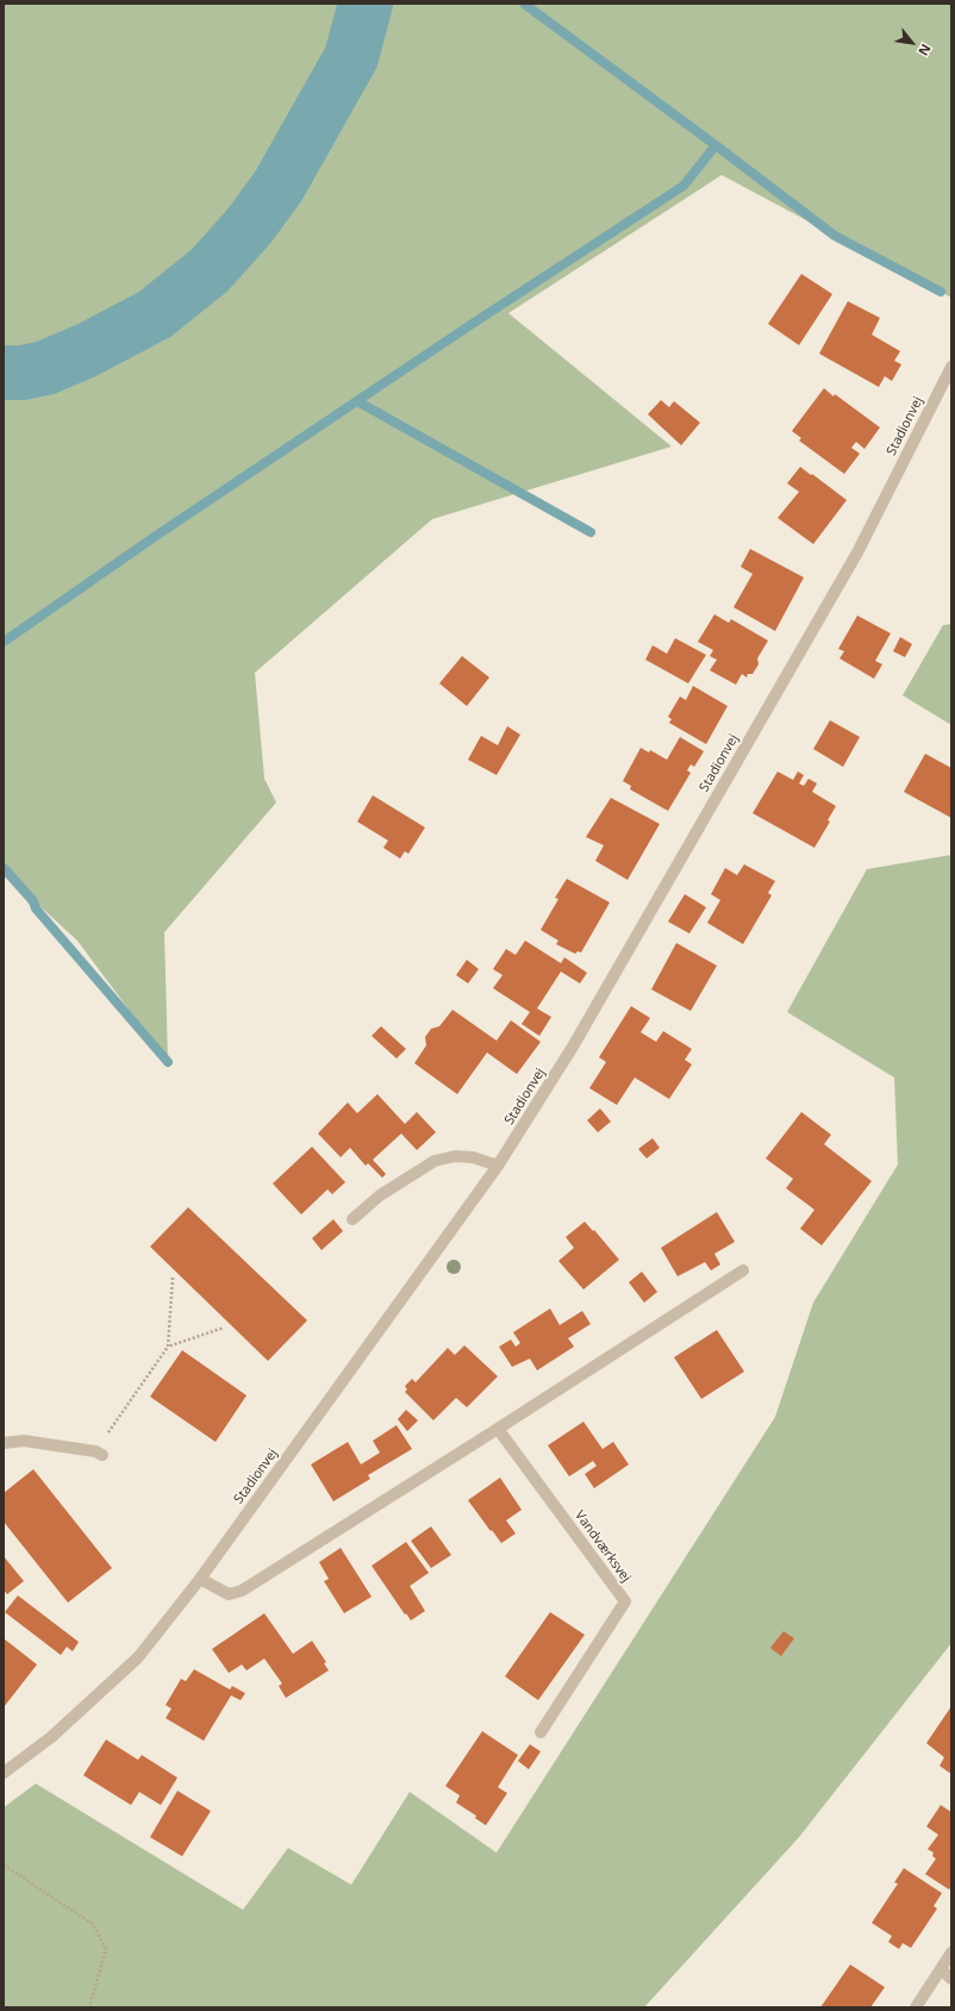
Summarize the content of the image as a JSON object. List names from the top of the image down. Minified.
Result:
{"streets":{"street":["Stadionvej","Vandværksvej"]},"north":"bottom right"}
